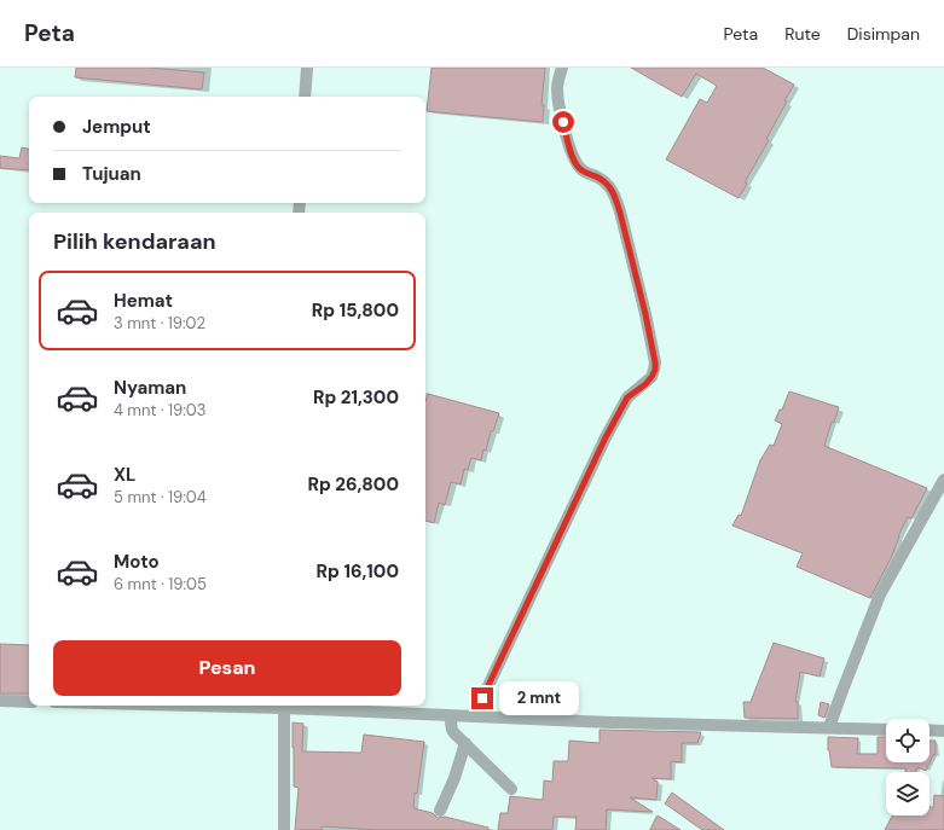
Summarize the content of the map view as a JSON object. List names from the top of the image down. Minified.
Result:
{"page":{"header":"Peta","nav":["Peta","Rute","Disimpan"],"banner":["Jemput","Tujuan"],"heading":"Pilih kendaraan","list":[{"name":"Hemat","note":"3 mnt · 19:02","value":"Rp 15,800"},{"name":"Nyaman","note":"4 mnt · 19:03","value":"Rp 21,300"},{"name":"XL","note":"5 mnt · 19:04","value":"Rp 26,800"},{"name":"Moto","note":"6 mnt · 19:05","value":"Rp 16,100"}],"buttons":"Pesan","bubble":"2 mnt"}}
